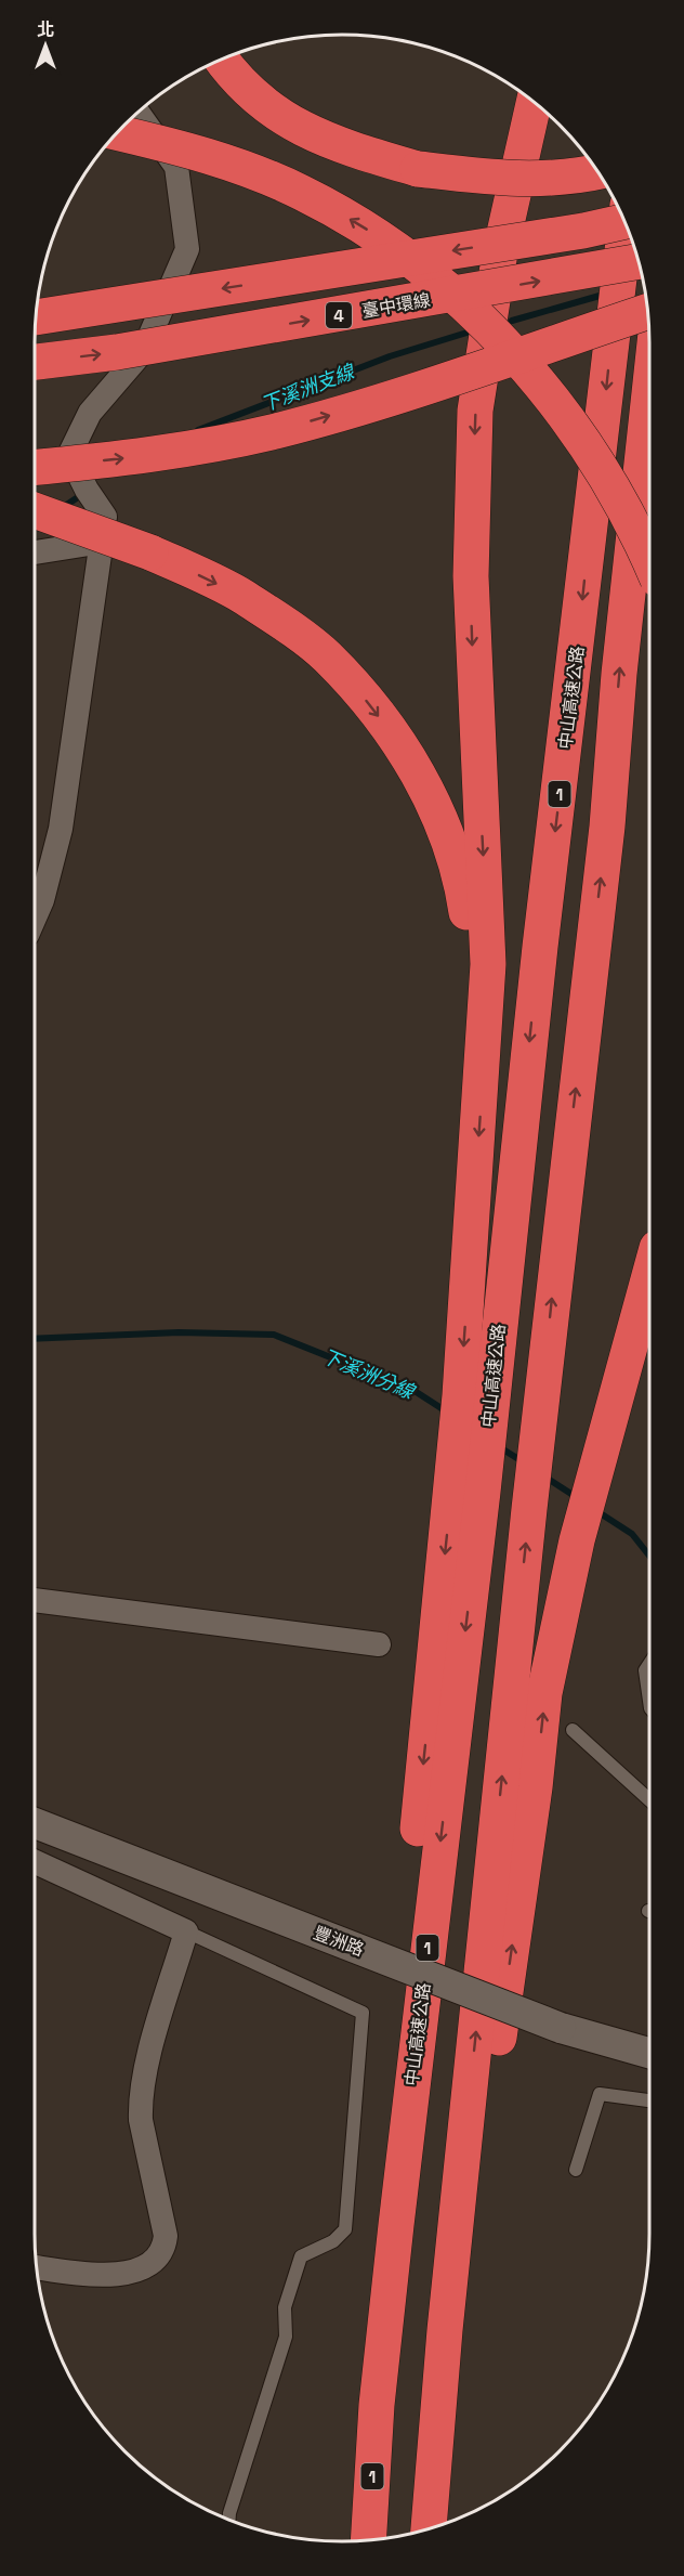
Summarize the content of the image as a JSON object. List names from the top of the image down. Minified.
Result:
{"streets":{"highway":["臺中環線","4","中山高速公路","1"],"street":["豐洲路"]},"water":["下溪洲支線","下溪洲分線"],"north":"top"}
